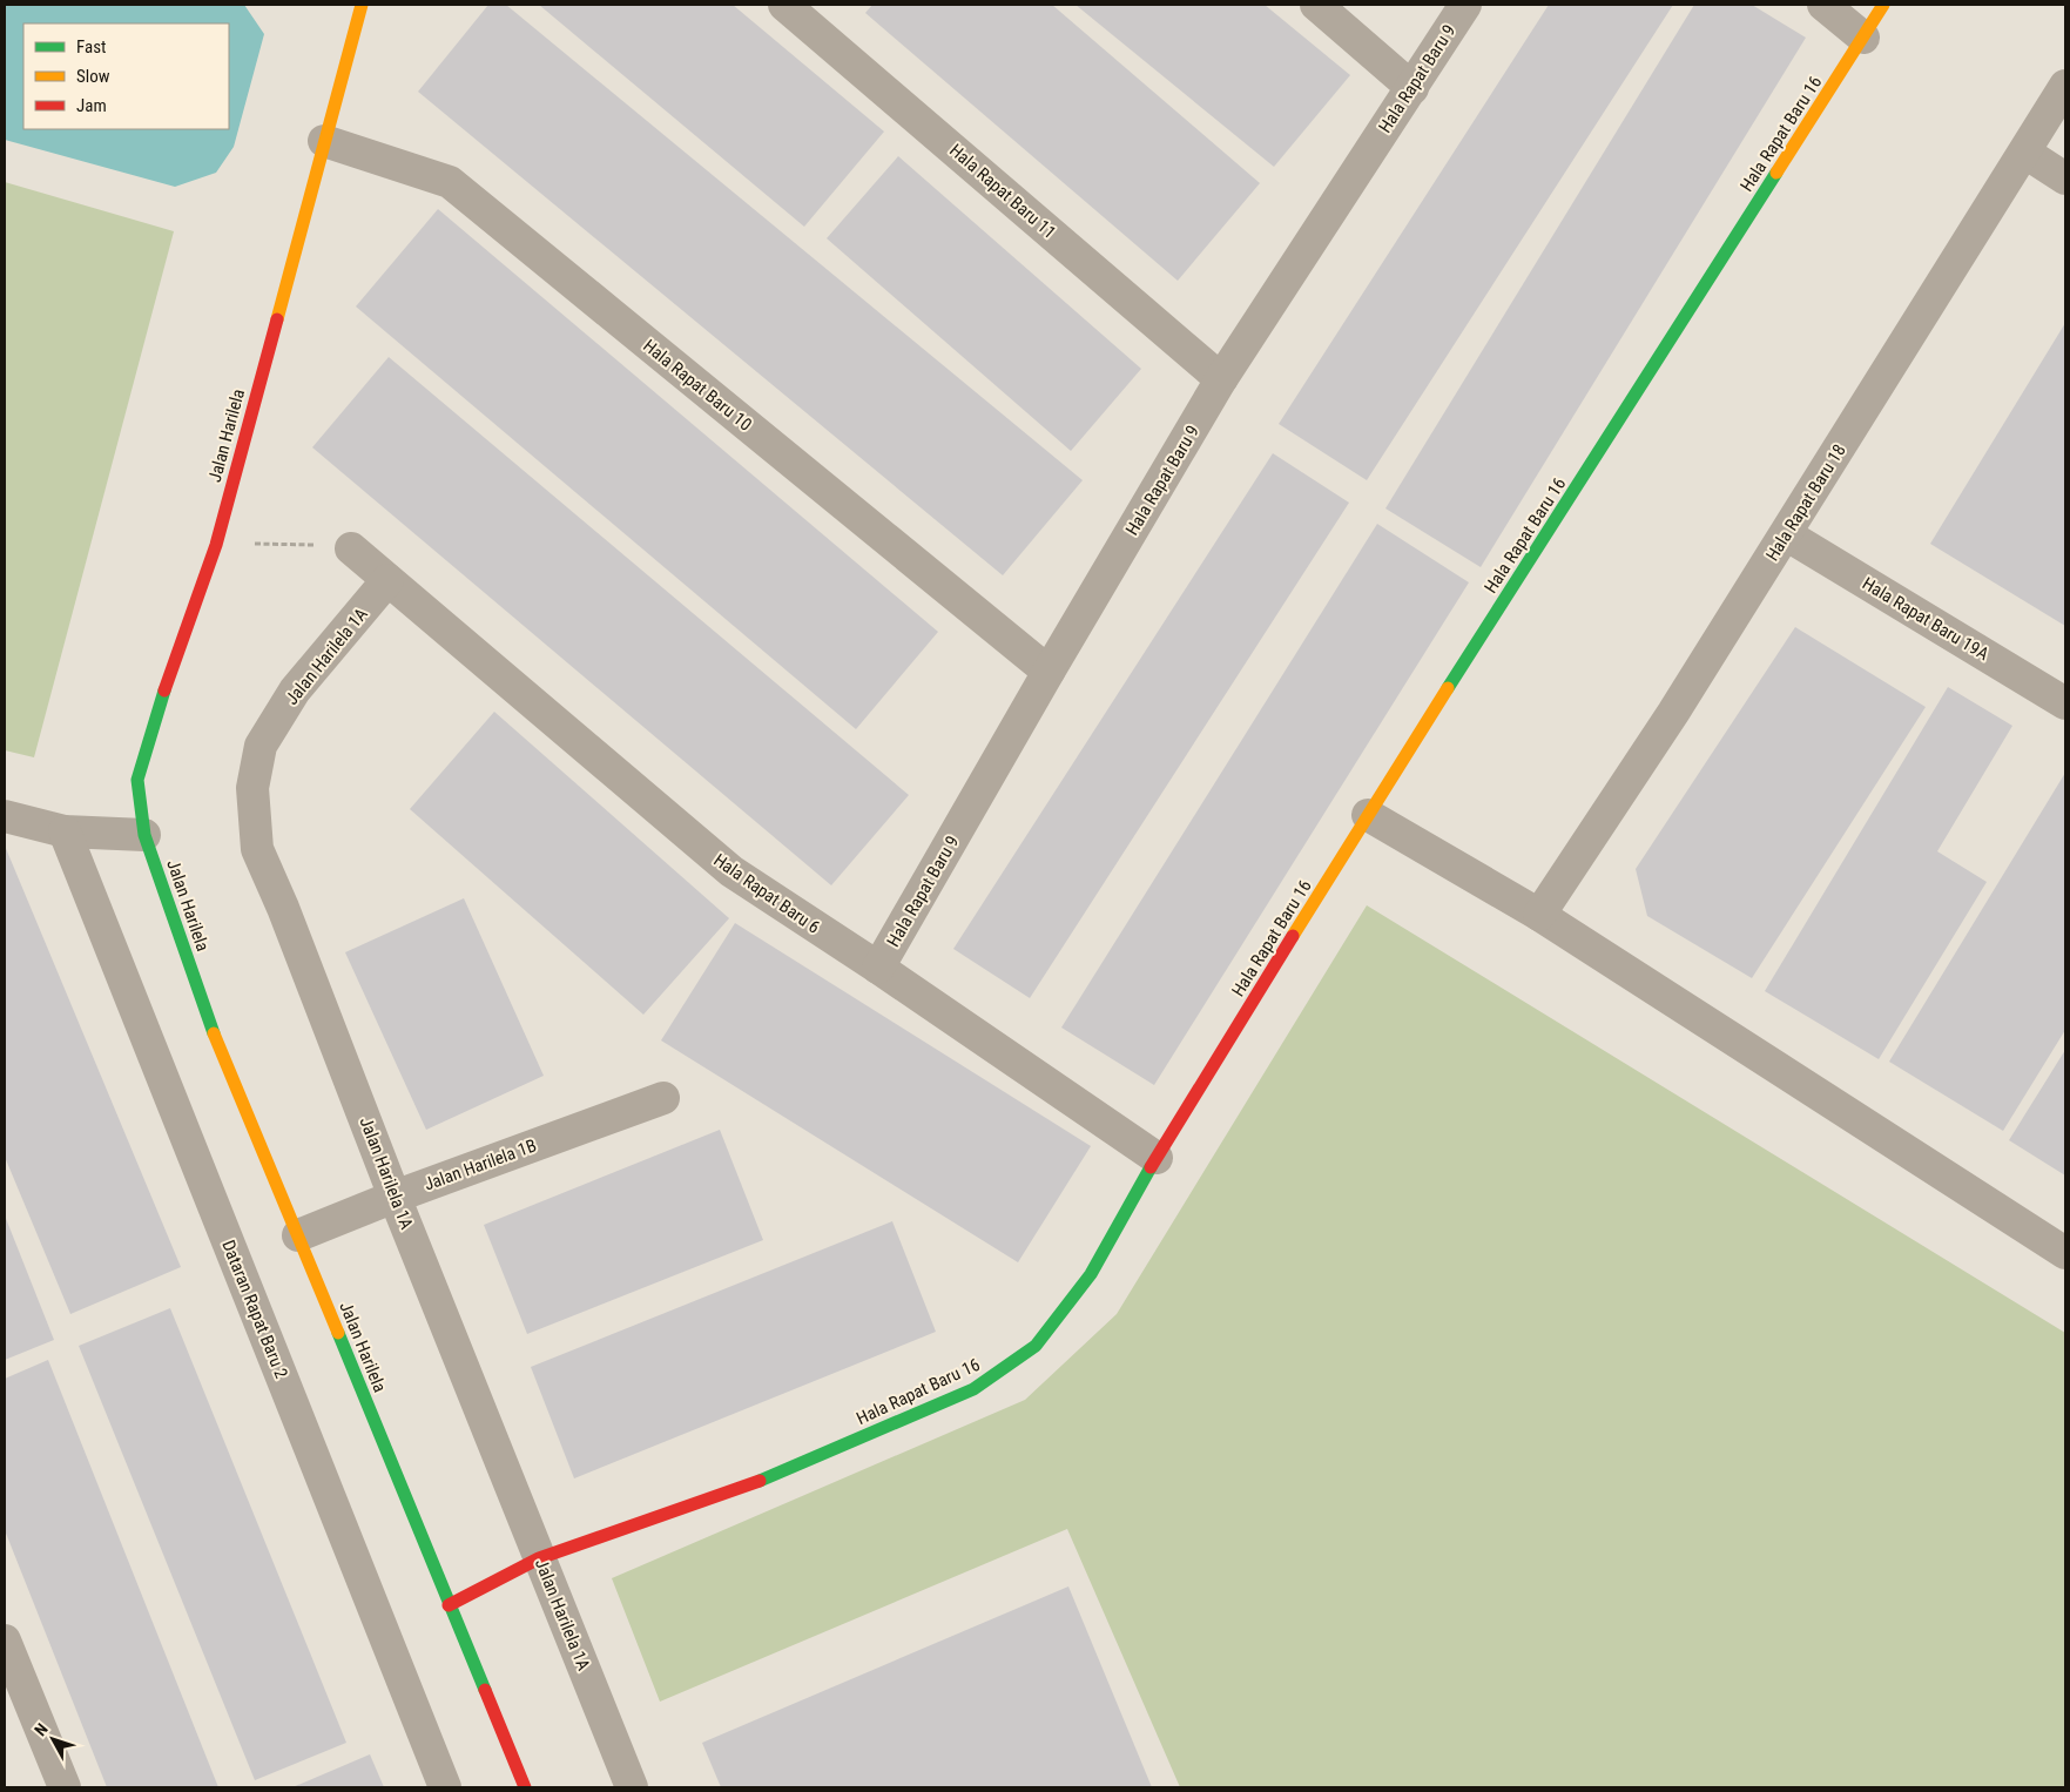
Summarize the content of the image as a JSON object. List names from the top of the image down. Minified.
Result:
{"streets":{"street":["Hala Rapat Baru 9","Hala Rapat Baru 16","Hala Rapat Baru 11","Hala Rapat Baru 10","Jalan Harilela","Hala Rapat Baru 18","Hala Rapat Baru 19A","Jalan Harilela 1A","Hala Rapat Baru 6","Jalan Harilela 1B","Dataran Rapat Baru 2"]},"crossings":[["Hala Rapat Baru 9","Hala Rapat Baru 11"],["Hala Rapat Baru 9","Hala Rapat Baru 10"],["Hala Rapat Baru 9","Hala Rapat Baru 6"],["Hala Rapat Baru 16","Jalan Harilela"],["Hala Rapat Baru 16","Jalan Harilela 1A"],["Hala Rapat Baru 16","Hala Rapat Baru 6"],["Hala Rapat Baru 10","Jalan Harilela"],["Jalan Harilela","Jalan Harilela 1B"],["Hala Rapat Baru 18","Hala Rapat Baru 19A"],["Jalan Harilela 1A","Hala Rapat Baru 6"],["Jalan Harilela 1A","Jalan Harilela 1B"]],"legend":["Fast","Slow","Jam"],"north":"top left"}
